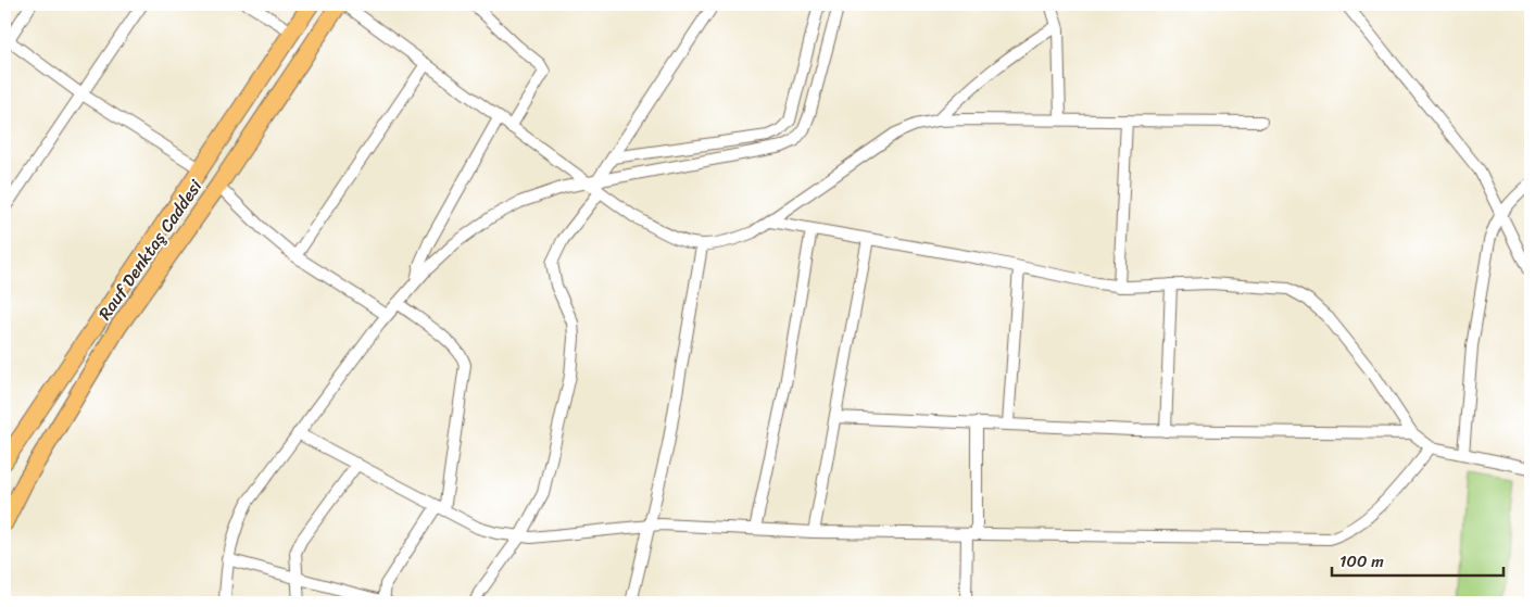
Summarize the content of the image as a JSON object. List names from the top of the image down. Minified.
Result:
{"streets":{"main road":["Rauf Denktaş Caddesi"]},"scale_bar":"100 m"}
